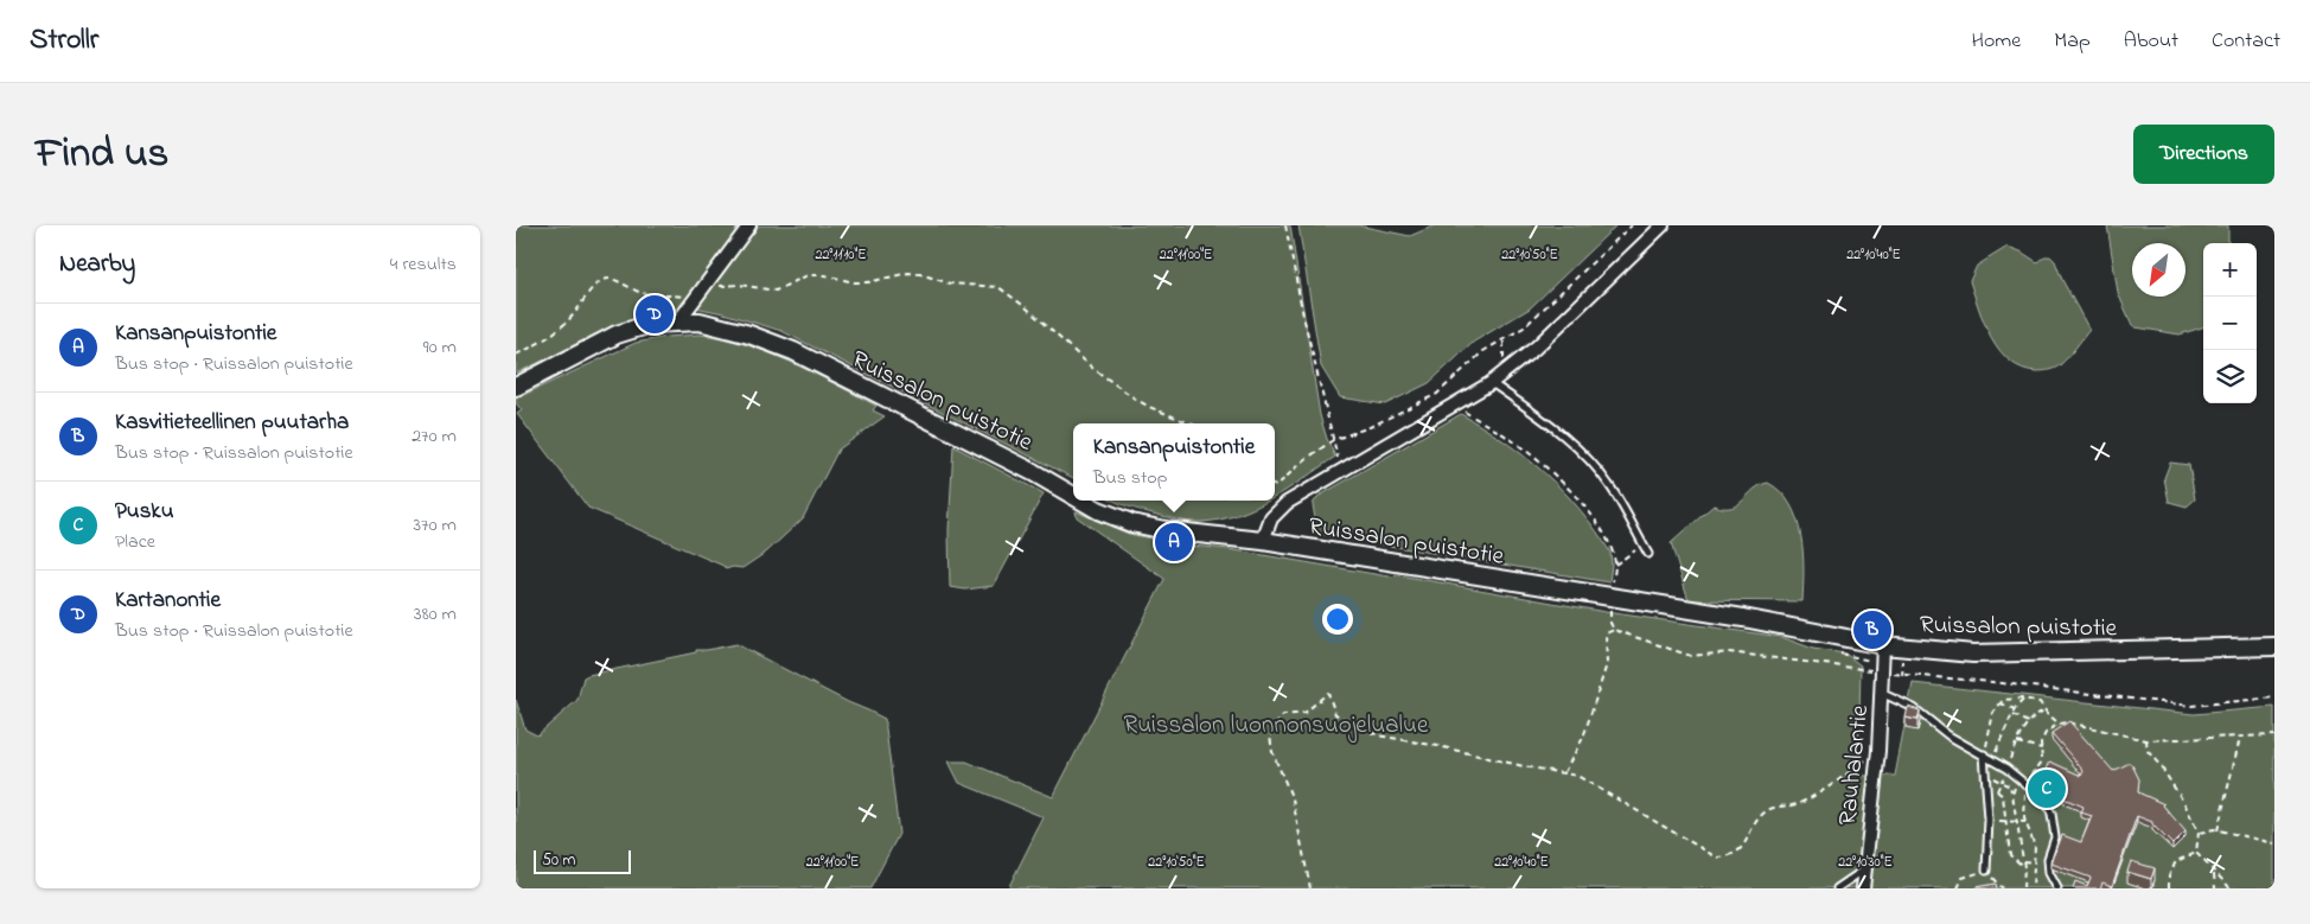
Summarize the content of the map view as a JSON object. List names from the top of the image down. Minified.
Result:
{"streets":{"street":["Ruissalon puistotie","Rauhalantie"]},"crossings":[["Ruissalon puistotie","Rauhalantie"]],"parks":["Ruissalon luonnonsuojelualue"],"scale_bar":"50 m","north":"bottom left","page":{"header":"Strollr","nav":["Home","Map","About","Contact"],"title":"Find us","buttons":"Directions","heading":["Nearby","4 results"],"map_buttons":["+","−"],"pins":["D","A","B","C"],"list":[{"mark":"A","name":"Kansanpuistontie","note":"Bus stop · Ruissalon puistotie","value":"90 m"},{"mark":"B","name":"Kasvitieteellinen puutarha","note":"Bus stop · Ruissalon puistotie","value":"270 m"},{"mark":"C","name":"Pusku","note":"Place","value":"370 m"},{"mark":"D","name":"Kartanontie","note":"Bus stop · Ruissalon puistotie","value":"380 m"}],"popup":["Kansanpuistontie","Bus stop"],"scale":"50 m"},"coordinates":["22°11'10\"E","22°11'00\"E","22°10'50\"E","22°10'40\"E","22°10'30\"E"]}
